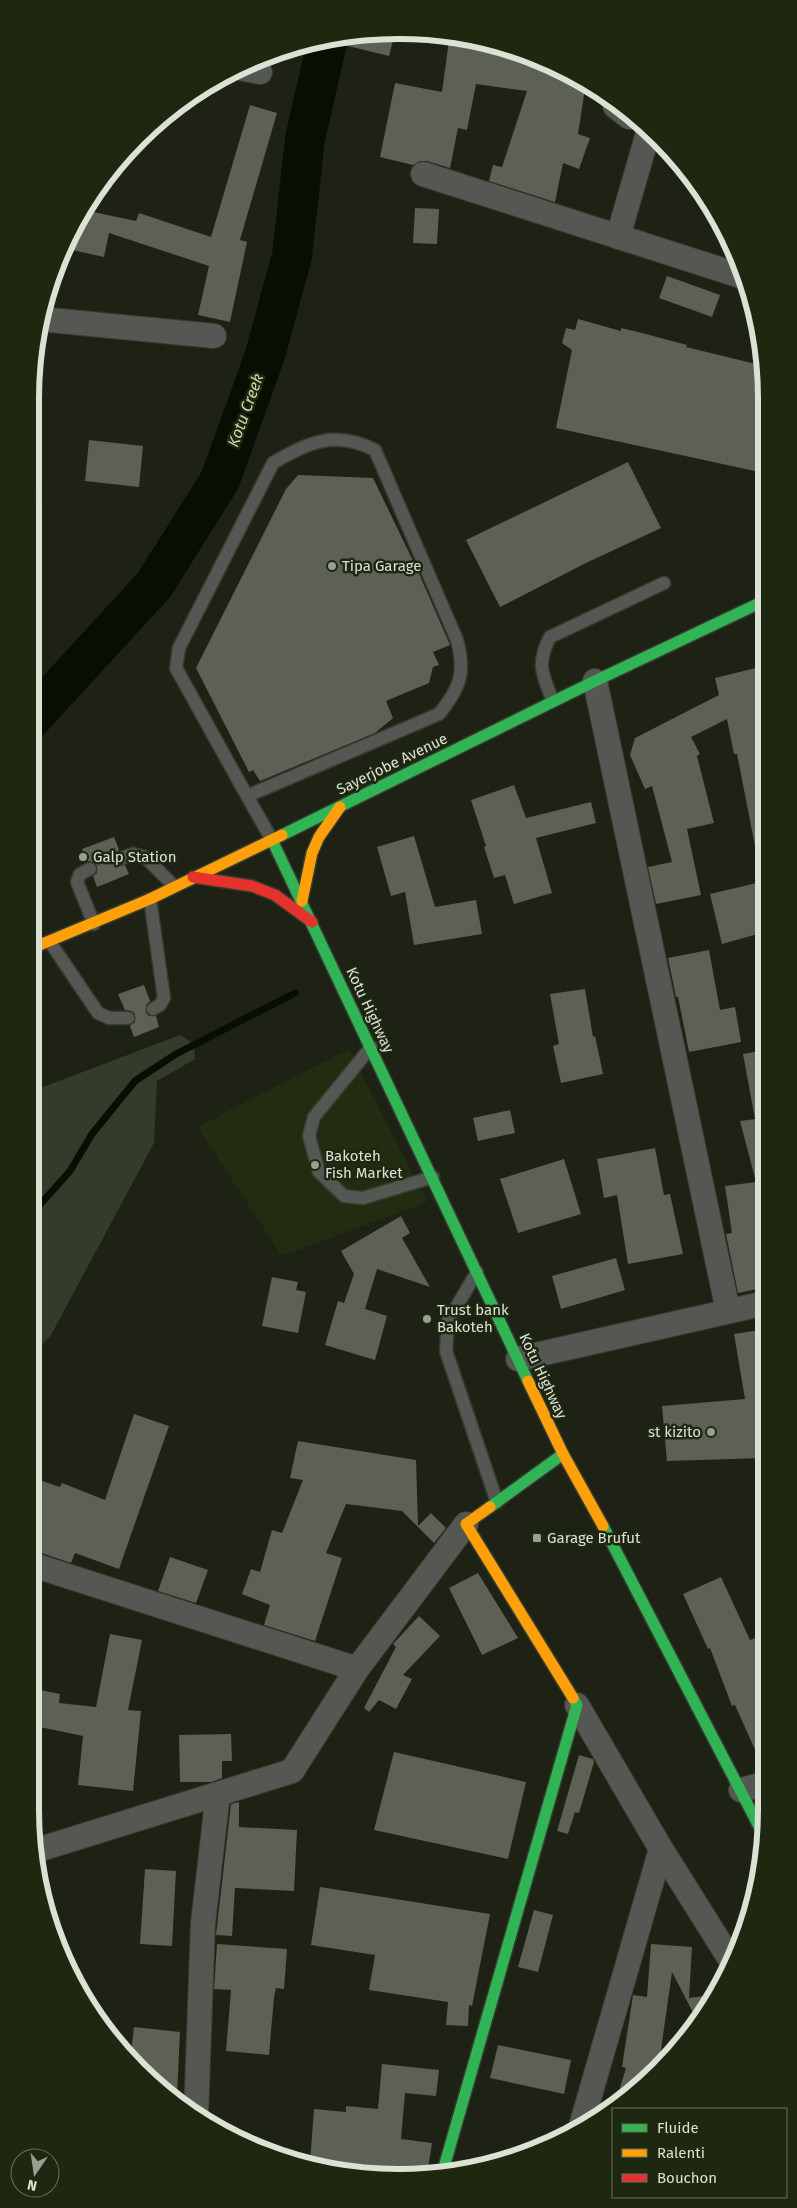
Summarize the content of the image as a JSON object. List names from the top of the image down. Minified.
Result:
{"streets":{"street":["Sayerjobe Avenue","Kotu Highway"]},"crossings":[["Sayerjobe Avenue","Kotu Highway"]],"water":["Kotu Creek"],"places":{"other":["Tipa Garage","Galp Station","Bakoteh Fish Market","Trust bank Bakoteh","st kizito"],"transit":["Garage Brufut"]},"legend":["Fluide","Ralenti","Bouchon"],"north":"bottom"}
